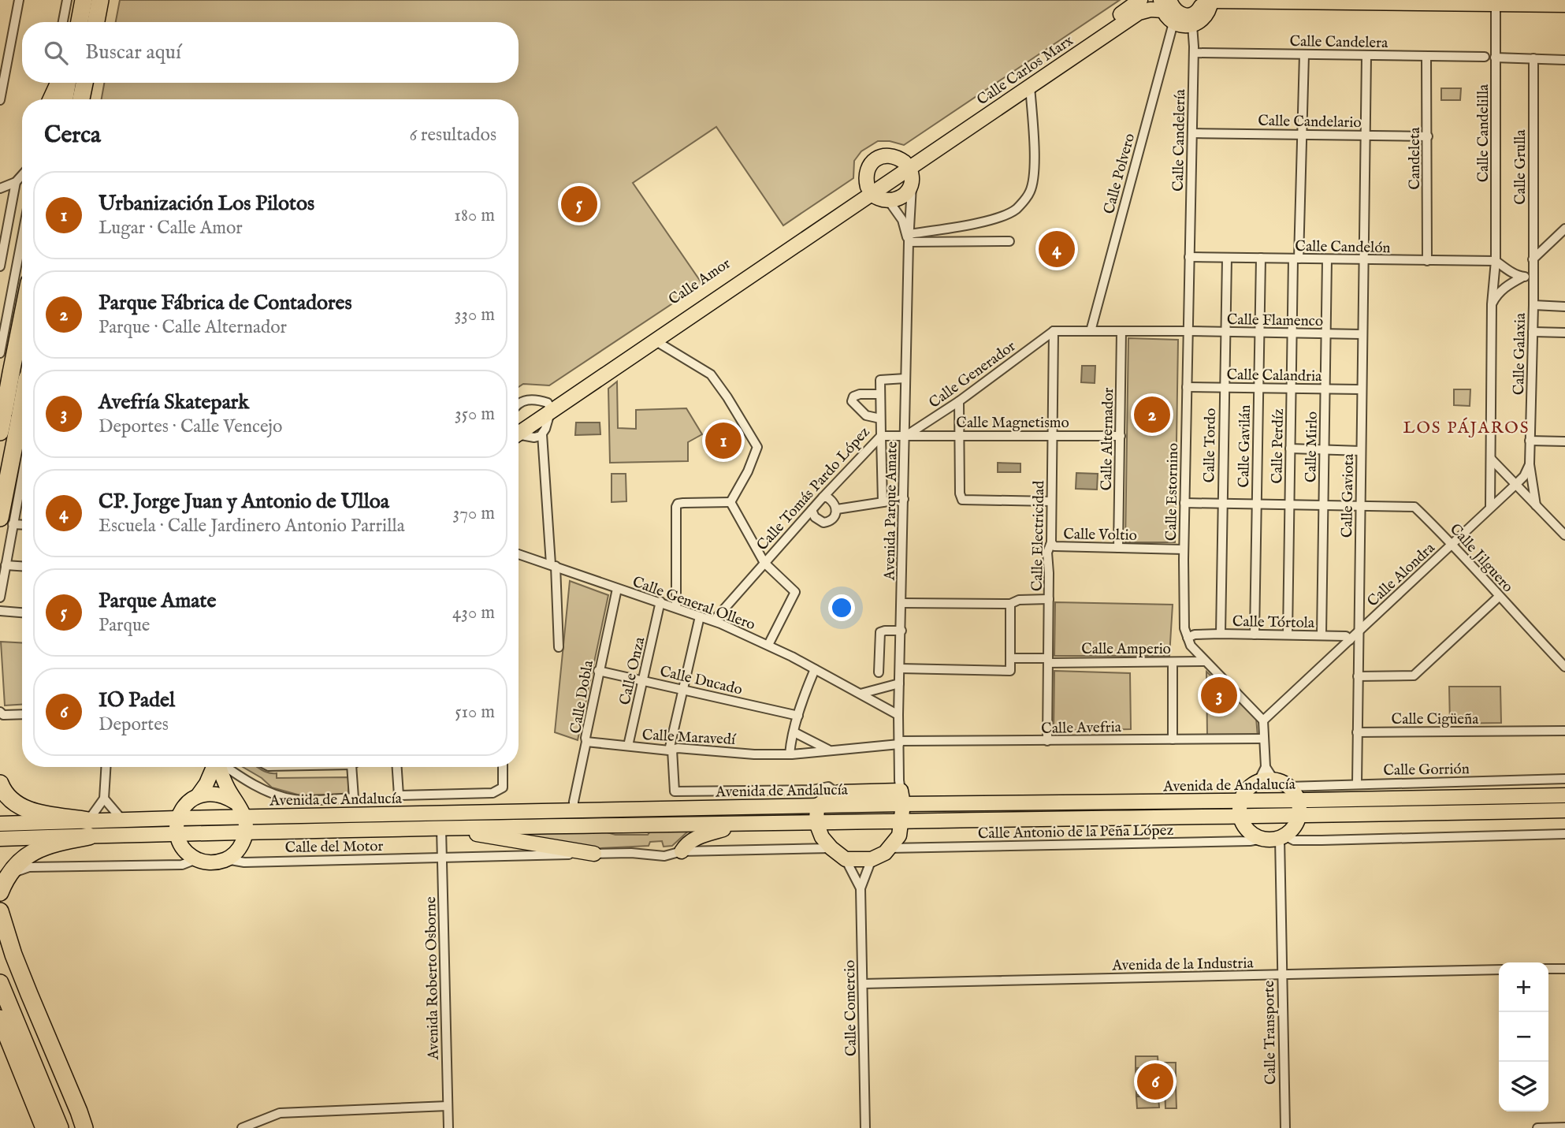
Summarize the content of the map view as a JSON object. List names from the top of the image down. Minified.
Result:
{"streets":{"main road":["Calle Carlos Marx","Calle Amor","Avenida de Andalucía"],"street":["Calle Candelera","Calle Candelario","Calle Candelilla","Calle Candelería","Candeleta","Calle Grulla","Calle Polvero","Calle Candelón","Calle Flamenco","Calle Galaxia","Calle Generador","Calle Calandria","Calle Magnetismo","Calle Alternador","Calle Tordo","Calle Gavilán","Calle Perdíz","Calle Mirlo","Calle Tomás Pardo López","Calle Estornino","Calle Gaviota","Avenida Parque Amate","Calle Voltio","Calle Electricidad","Calle Jilguero","Calle Alondra","Calle General Ollero","Calle Tórtola","Calle Amperio","Calle Onza","Calle Ducado","Calle Dobla","Calle Cigüeña","Calle Avefria","Calle Maravedí","Calle Gorrión","Calle Antonio de la Peña López","Calle del Motor","Avenida de la Industria","Avenida Roberto Osborne","Calle Comercio","Calle Transporte"]},"crossings":[["Calle Candelera","Calle Candelería"],["Calle Candelera","Candeleta"],["Calle Candelera","Calle Perdíz"],["Calle Candelera","Calle Gaviota"],["Calle Carlos Marx","Calle Amor"],["Calle Carlos Marx","Avenida Parque Amate"],["Calle Candelario","Calle Candelería"],["Calle Candelario","Candeleta"],["Calle Candelario","Calle Perdíz"],["Calle Candelario","Calle Gaviota"],["Calle Candelilla","Calle Candelón"],["Calle Candelilla","Calle Alondra"],["Calle Candelería","Calle Candelón"],["Calle Candelería","Calle Estornino"],["Candeleta","Calle Candelón"],["Calle Grulla","Calle Galaxia"],["Calle Polvero","Calle Flamenco"],["Calle Candelón","Calle Tordo"],["Calle Candelón","Calle Gavilán"],["Calle Candelón","Calle Perdíz"],["Calle Candelón","Calle Mirlo"],["Calle Candelón","Calle Estornino"],["Calle Candelón","Calle Gaviota"],["Calle Amor","Avenida Parque Amate"],["Calle Flamenco","Calle Generador"],["Calle Flamenco","Calle Alternador"],["Calle Flamenco","Calle Tordo"],["Calle Flamenco","Calle Gavilán"],["Calle Flamenco","Calle Perdíz"],["Calle Flamenco","Calle Mirlo"],["Calle Flamenco","Calle Estornino"],["Calle Flamenco","Calle Gaviota"],["Calle Flamenco","Calle Electricidad"],["Calle Galaxia","Calle Alondra"],["Calle Generador","Calle Magnetismo"],["Calle Generador","Avenida Parque Amate"],["Calle Generador","Calle Electricidad"],["Calle Calandria","Calle Tordo"],["Calle Calandria","Calle Gavilán"],["Calle Calandria","Calle Perdíz"],["Calle Calandria","Calle Mirlo"],["Calle Calandria","Calle Estornino"],["Calle Calandria","Calle Gaviota"],["Calle Magnetismo","Calle Alternador"],["Calle Magnetismo","Calle Tomás Pardo López"],["Calle Magnetismo","Avenida Parque Amate"],["Calle Magnetismo","Calle Electricidad"],["Calle Alternador","Calle Voltio"],["Calle Tordo","Calle Jilguero"],["Calle Tordo","Calle Tórtola"],["Calle Gavilán","Calle Jilguero"],["Calle Gavilán","Calle Tórtola"],["Calle Perdíz","Calle Jilguero"],["Calle Perdíz","Calle Tórtola"],["Calle Mirlo","Calle Jilguero"],["Calle Mirlo","Calle Tórtola"],["Calle Tomás Pardo López","Calle General Ollero"],["Calle Estornino","Calle Voltio"],["Calle Estornino","Calle Jilguero"],["Calle Estornino","Calle Tórtola"],["Calle Gaviota","Calle Jilguero"],["Calle Gaviota","Calle Alondra"],["Calle Gaviota","Calle Cigüeña"],["Avenida Parque Amate","Calle General Ollero"],["Avenida Parque Amate","Calle Avefria"],["Avenida Parque Amate","Avenida de Andalucía"],["Calle Voltio","Calle Electricidad"],["Calle Electricidad","Calle Amperio"],["Calle Electricidad","Calle Avefria"],["Calle Jilguero","Calle Alondra"],["Calle Alondra","Calle Tórtola"],["Calle General Ollero","Calle Onza"],["Calle General Ollero","Calle Dobla"],["Calle Onza","Calle Ducado"],["Calle Onza","Calle Maravedí"],["Calle Ducado","Calle Dobla"],["Calle Dobla","Calle Maravedí"],["Calle Dobla","Avenida de Andalucía"],["Calle Avefria","Calle Maravedí"],["Avenida de Andalucía","Avenida Roberto Osborne"],["Calle del Motor","Avenida Roberto Osborne"],["Avenida de la Industria","Calle Comercio"],["Avenida de la Industria","Calle Transporte"]],"districts":["LOS PÁJAROS"],"page":{"search":"Buscar aquí","heading":["Cerca","6 resultados"],"list":[{"mark":"1","name":"Urbanización Los Pilotos","note":"Lugar · Calle Amor","value":"180 m"},{"mark":"2","name":"Parque Fábrica de Contadores","note":"Parque · Calle Alternador","value":"330 m"},{"mark":"3","name":"Avefría Skatepark","note":"Deportes · Calle Vencejo","value":"350 m"},{"mark":"4","name":"CP. Jorge Juan y Antonio de Ulloa","note":"Escuela · Calle Jardinero Antonio Parrilla","value":"370 m"},{"mark":"5","name":"Parque Amate","note":"Parque","value":"430 m"},{"mark":"6","name":"IO Padel","note":"Deportes","value":"510 m"}],"pins":["5","4","2","1","3","6"],"map_buttons":["+","−"]}}
